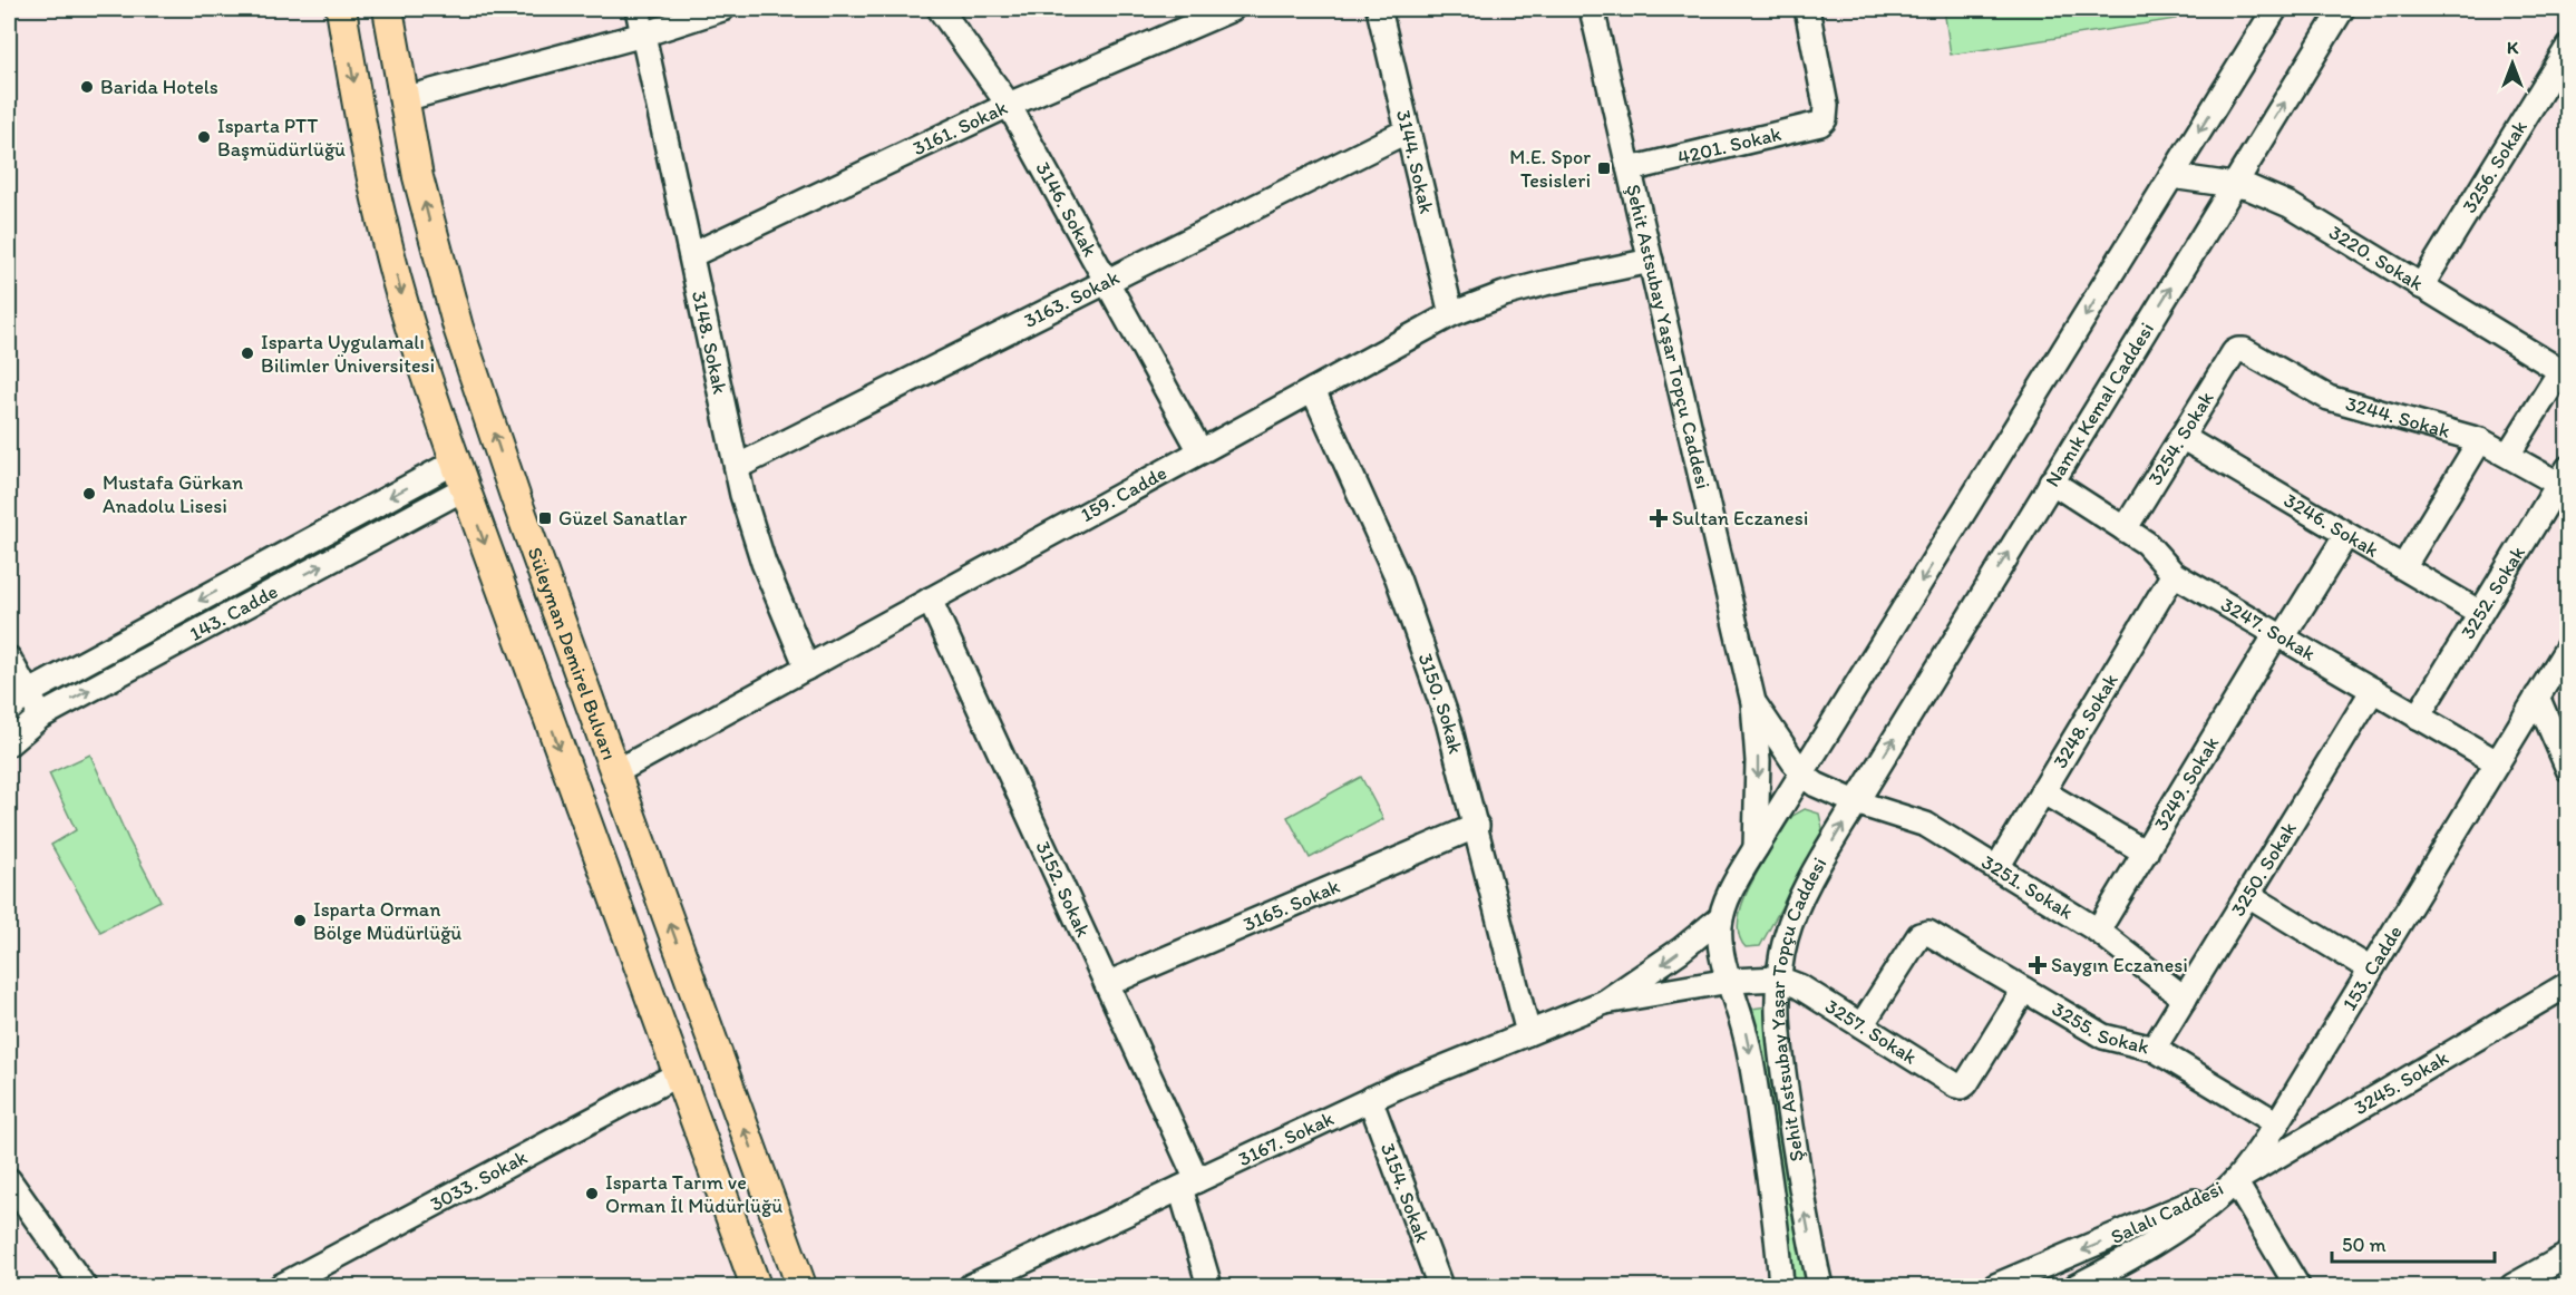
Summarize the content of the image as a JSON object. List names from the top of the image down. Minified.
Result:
{"streets":{"main road":["Süleyman Demirel Bulvarı"],"street":["3161. Sokak","4201. Sokak","3144. Sokak","3256. Sokak","3146. Sokak","3220. Sokak","3163. Sokak","Şehit Astsubay Yaşar Topçu Caddesi","3148. Sokak","Namık Kemal Caddesi","3244. Sokak","3254. Sokak","159. Cadde","3246. Sokak","3252. Sokak","143. Cadde","3247. Sokak","3150. Sokak","3248. Sokak","3249. Sokak","3250. Sokak","3251. Sokak","3152. Sokak","3165. Sokak","153. Cadde","3255. Sokak","3257. Sokak","3245. Sokak","3167. Sokak","3033. Sokak","3154. Sokak","Salalı Caddesi"]},"crossings":[["3161. Sokak","3146. Sokak"],["3161. Sokak","3148. Sokak"],["4201. Sokak","Şehit Astsubay Yaşar Topçu Caddesi"],["3144. Sokak","3163. Sokak"],["3144. Sokak","159. Cadde"],["3256. Sokak","3220. Sokak"],["3146. Sokak","3163. Sokak"],["3146. Sokak","159. Cadde"],["3220. Sokak","Namık Kemal Caddesi"],["3163. Sokak","3148. Sokak"],["Şehit Astsubay Yaşar Topçu Caddesi","Namık Kemal Caddesi"],["Şehit Astsubay Yaşar Topçu Caddesi","159. Cadde"],["Şehit Astsubay Yaşar Topçu Caddesi","3251. Sokak"],["Şehit Astsubay Yaşar Topçu Caddesi","3257. Sokak"],["Şehit Astsubay Yaşar Topçu Caddesi","3167. Sokak"],["3148. Sokak","159. Cadde"],["Namık Kemal Caddesi","3247. Sokak"],["Namık Kemal Caddesi","3251. Sokak"],["3244. Sokak","3254. Sokak"],["3244. Sokak","3252. Sokak"],["3254. Sokak","3246. Sokak"],["3254. Sokak","3247. Sokak"],["159. Cadde","Süleyman Demirel Bulvarı"],["159. Cadde","3150. Sokak"],["159. Cadde","3152. Sokak"],["3246. Sokak","3252. Sokak"],["3246. Sokak","3249. Sokak"],["3252. Sokak","3247. Sokak"],["3247. Sokak","3248. Sokak"],["3247. Sokak","3249. Sokak"],["3247. Sokak","3250. Sokak"],["3247. Sokak","153. Cadde"],["3150. Sokak","3165. Sokak"],["3150. Sokak","3167. Sokak"],["3248. Sokak","3251. Sokak"],["3249. Sokak","3251. Sokak"],["3250. Sokak","3251. Sokak"],["3250. Sokak","3255. Sokak"],["3152. Sokak","3165. Sokak"],["3152. Sokak","3167. Sokak"],["153. Cadde","3255. Sokak"],["153. Cadde","3245. Sokak"],["153. Cadde","Salalı Caddesi"],["3255. Sokak","3257. Sokak"],["3257. Sokak","3167. Sokak"],["3245. Sokak","Salalı Caddesi"],["3167. Sokak","3154. Sokak"]],"places":{"other":["Barida Hotels","Isparta PTT Başmüdürlüğü","Isparta Uygulamalı Bilimler Üniversitesi","Mustafa Gürkan Anadolu Lisesi","Isparta Orman Bölge Müdürlüğü","Isparta Tarım ve Orman İl Müdürlüğü"],"transit":["M.E. Spor Tesisleri","Güzel Sanatlar"],"health":["Sultan Eczanesi","Saygın Eczanesi"]},"scale_bar":"50 m","north":"top"}
